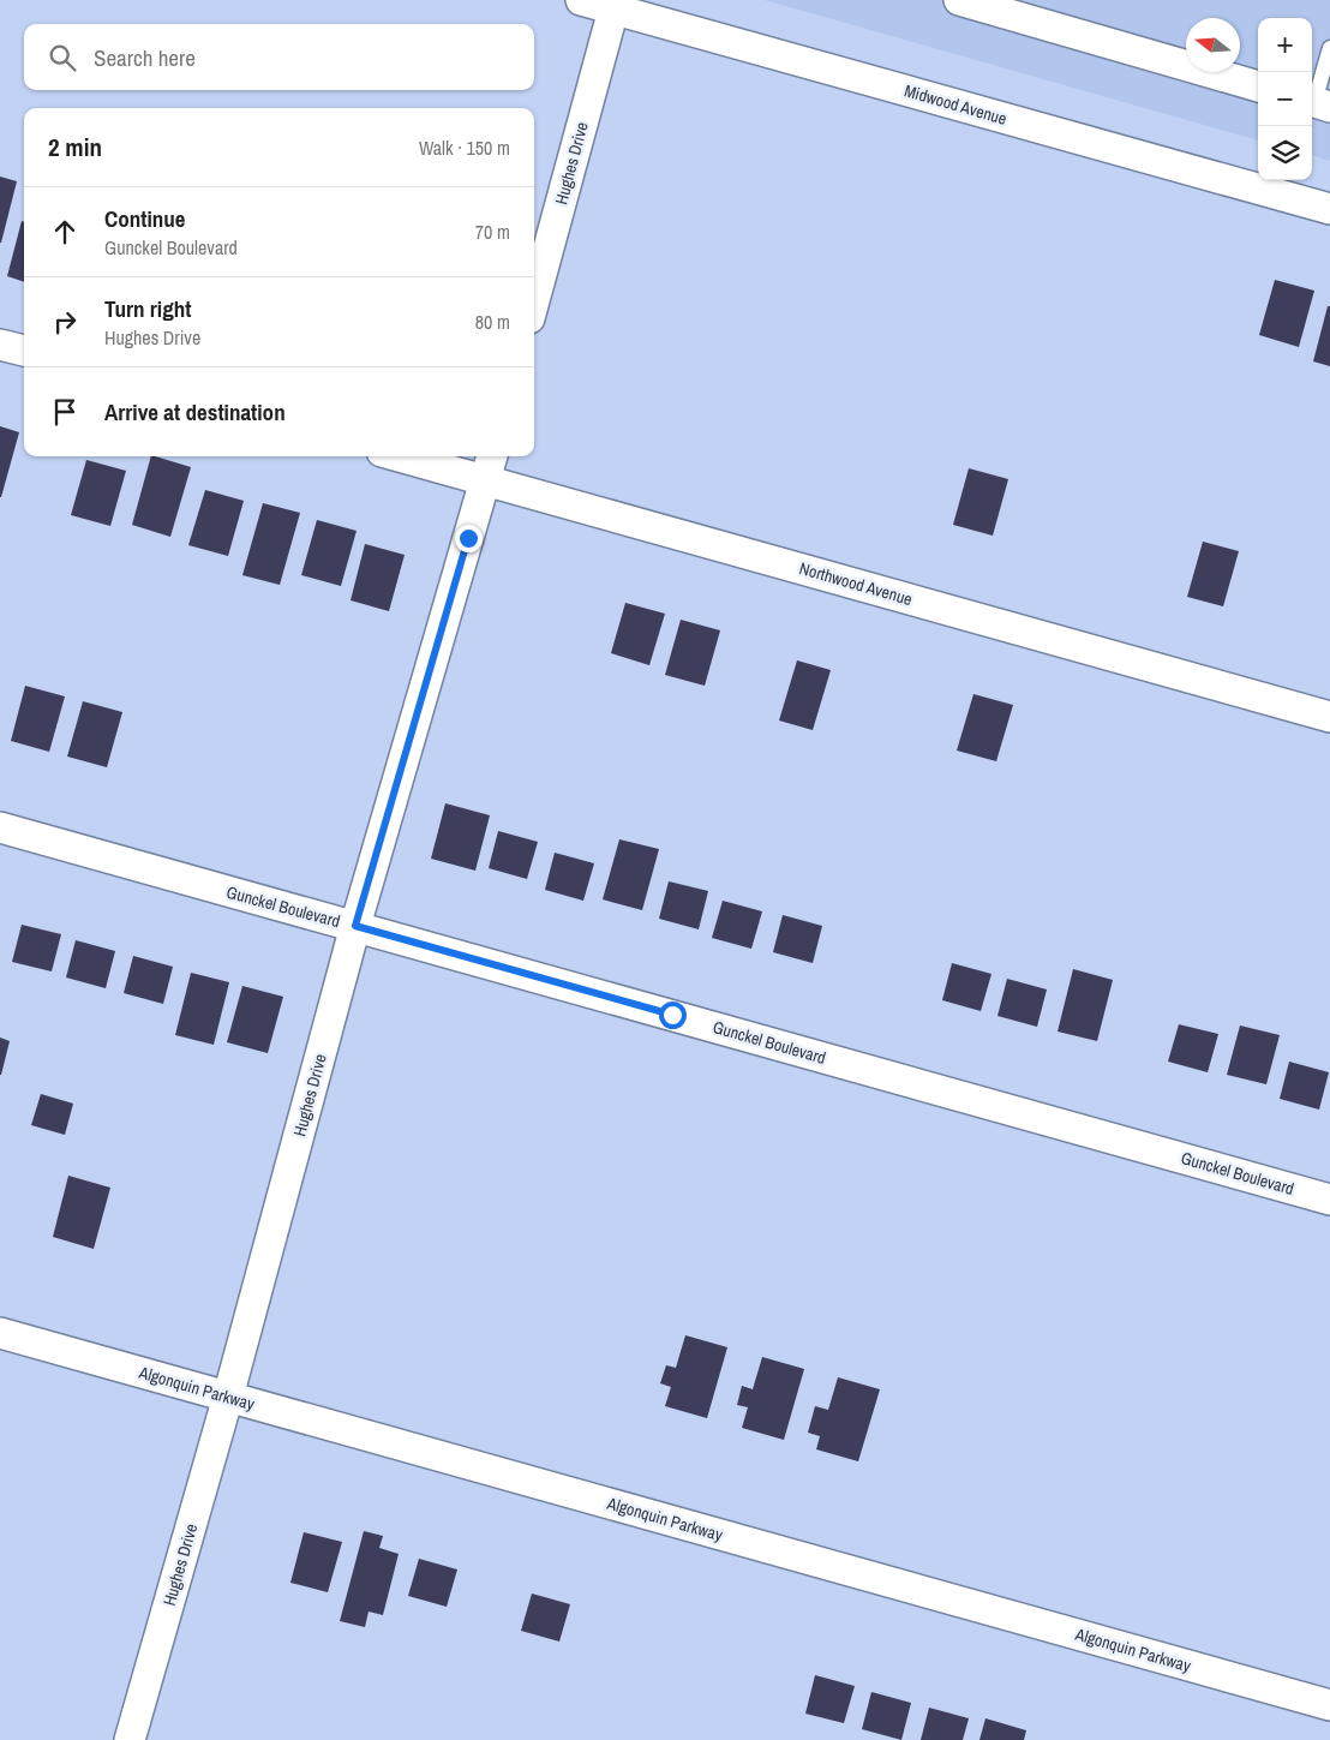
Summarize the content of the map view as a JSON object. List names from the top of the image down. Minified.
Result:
{"streets":{"street":["Midwood Avenue","Hughes Drive","Northwood Avenue","Gunckel Boulevard","Algonquin Parkway"]},"crossings":[["Midwood Avenue","Hughes Drive"],["Hughes Drive","Northwood Avenue"],["Hughes Drive","Gunckel Boulevard"],["Hughes Drive","Algonquin Parkway"]],"north":"left","page":{"map_buttons":["+","−"],"search":"Search here","heading":["2 min","Walk · 150 m"],"list":[["Continue","Gunckel Boulevard","70 m"],["Turn right","Hughes Drive","80 m"],"Arrive at destination"]}}
